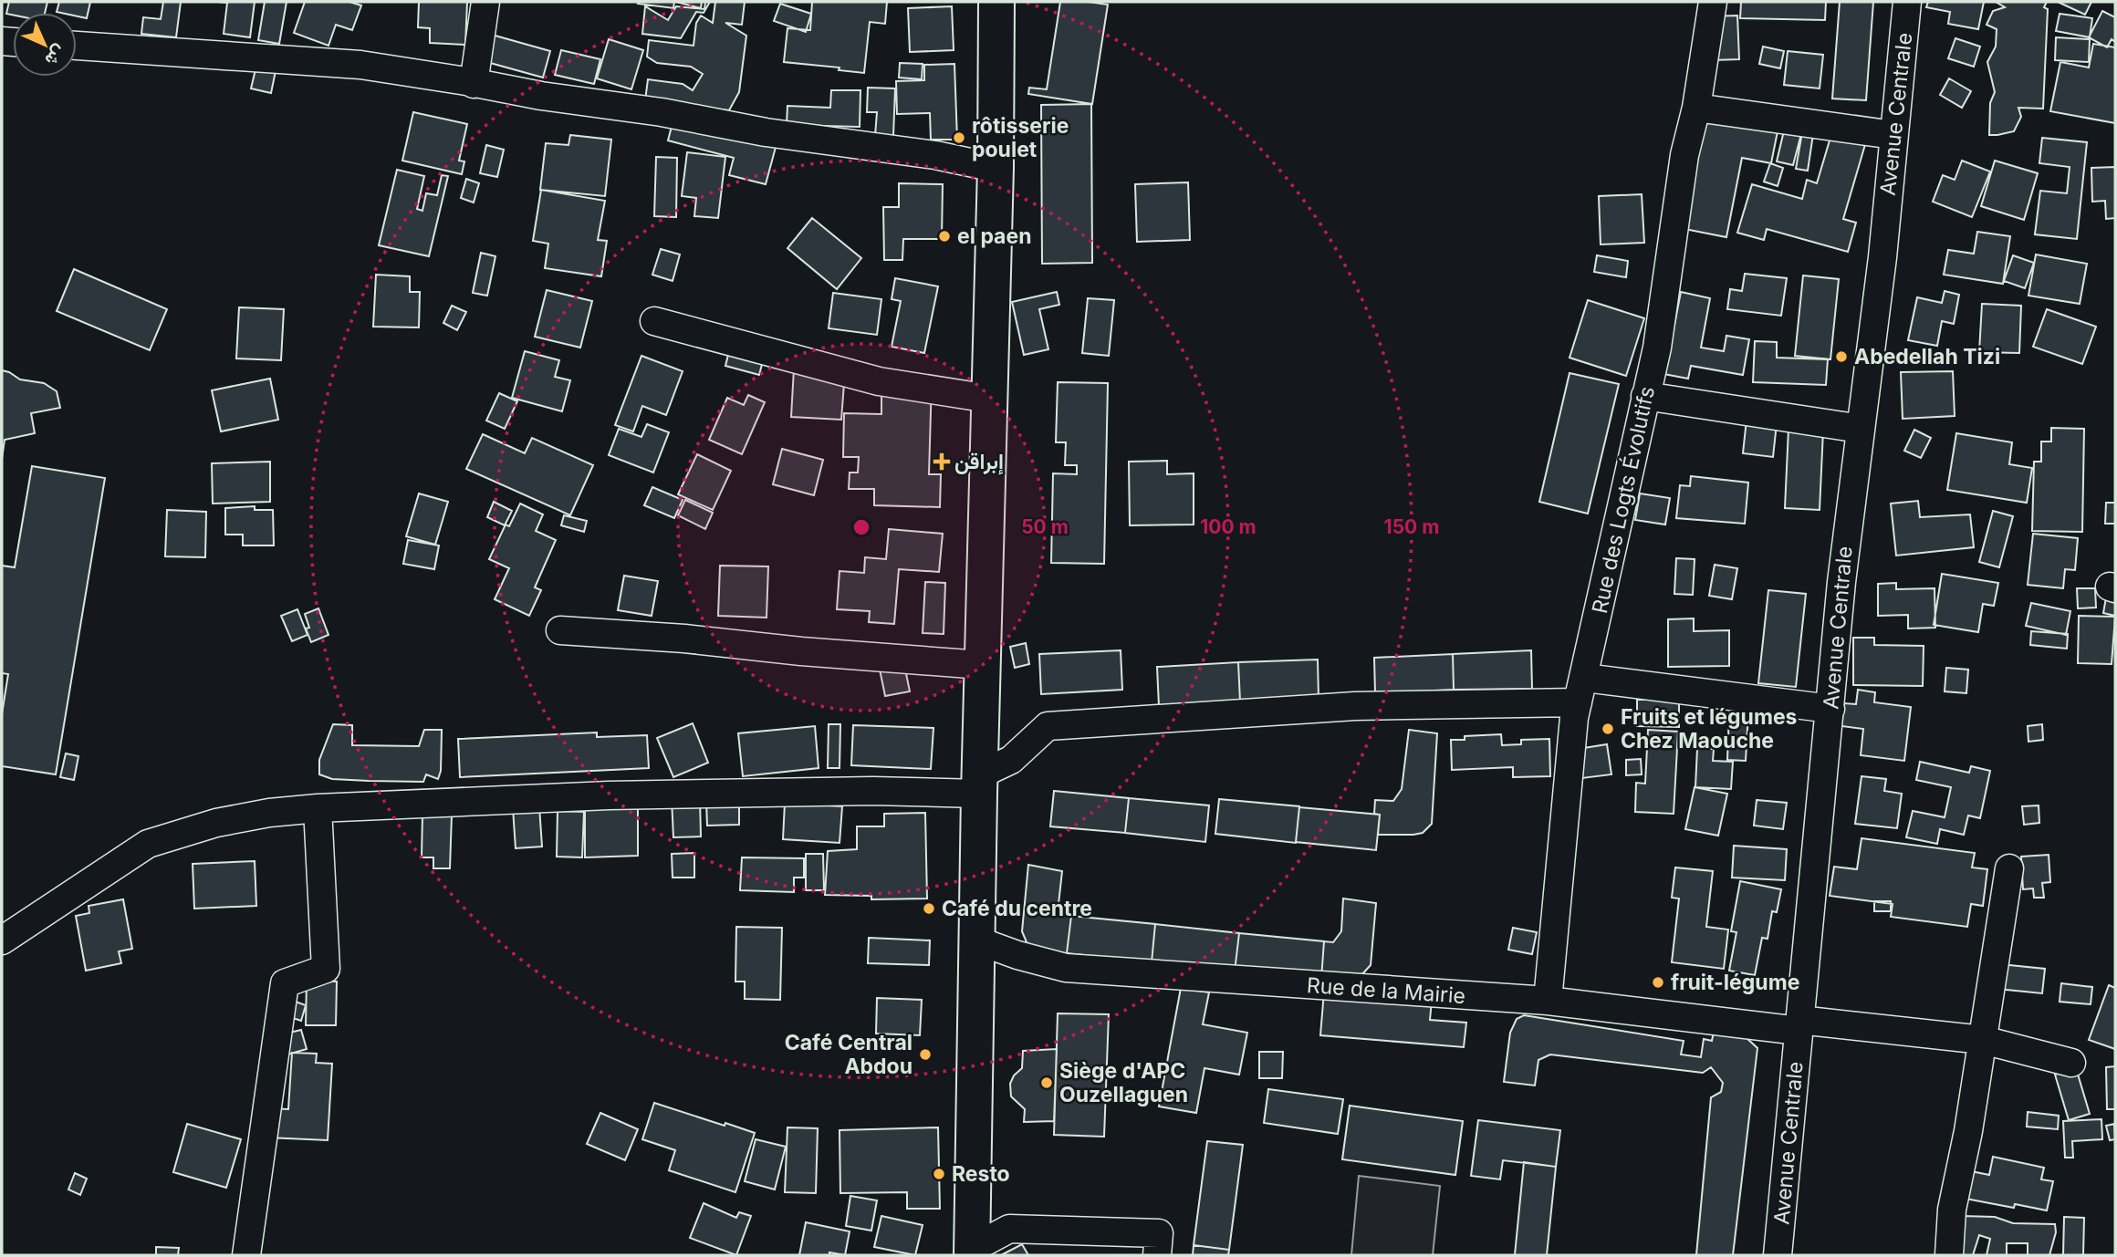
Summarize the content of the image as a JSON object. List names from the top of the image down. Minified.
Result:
{"streets":{"street":["Avenue Centrale","Rue des Logts Évolutifs","Rue de la Mairie"]},"crossings":[["Avenue Centrale","Rue de la Mairie"],["Rue des Logts Évolutifs","Rue de la Mairie"]],"places":{"other":["rôtisserie poulet","el paen","Abedellah Tizi","Fruits et légumes Chez Maouche","Café du centre","fruit-légume","Café Central Abdou","Siège d'APC Ouzellaguen","Resto"],"health":["إبراقن"]},"north":"bottom right","rings":["50 m","100 m","150 m"]}
